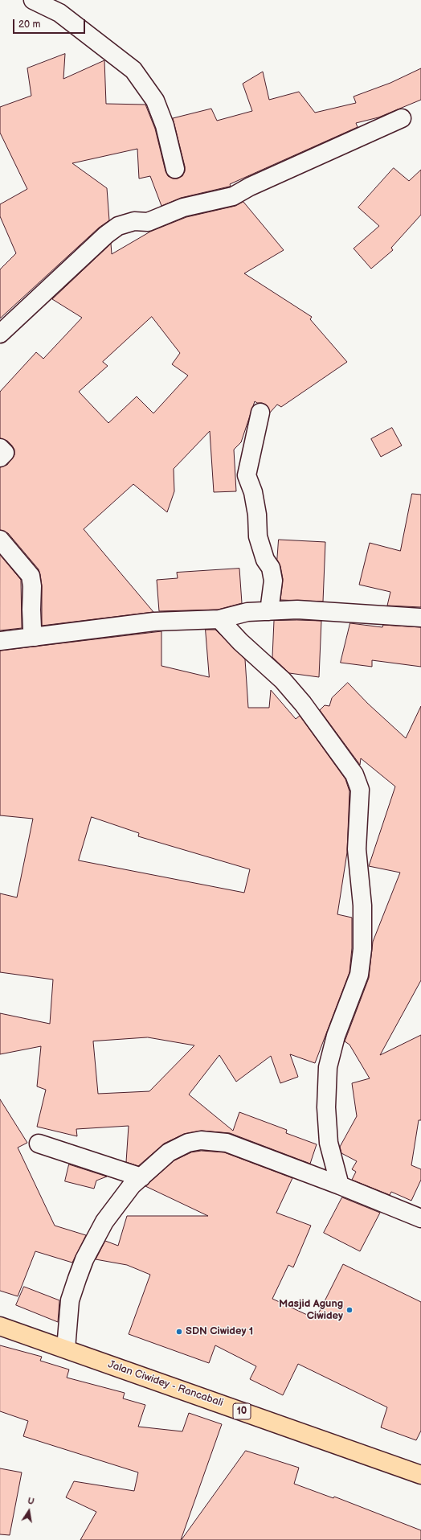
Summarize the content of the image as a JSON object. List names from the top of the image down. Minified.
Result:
{"streets":{"highway":["Jalan Ciwidey - Rancabali","10"]},"places":["Masjid Agung Ciwidey","SDN Ciwidey 1"],"scale_bar":"20 m","north":"top"}
